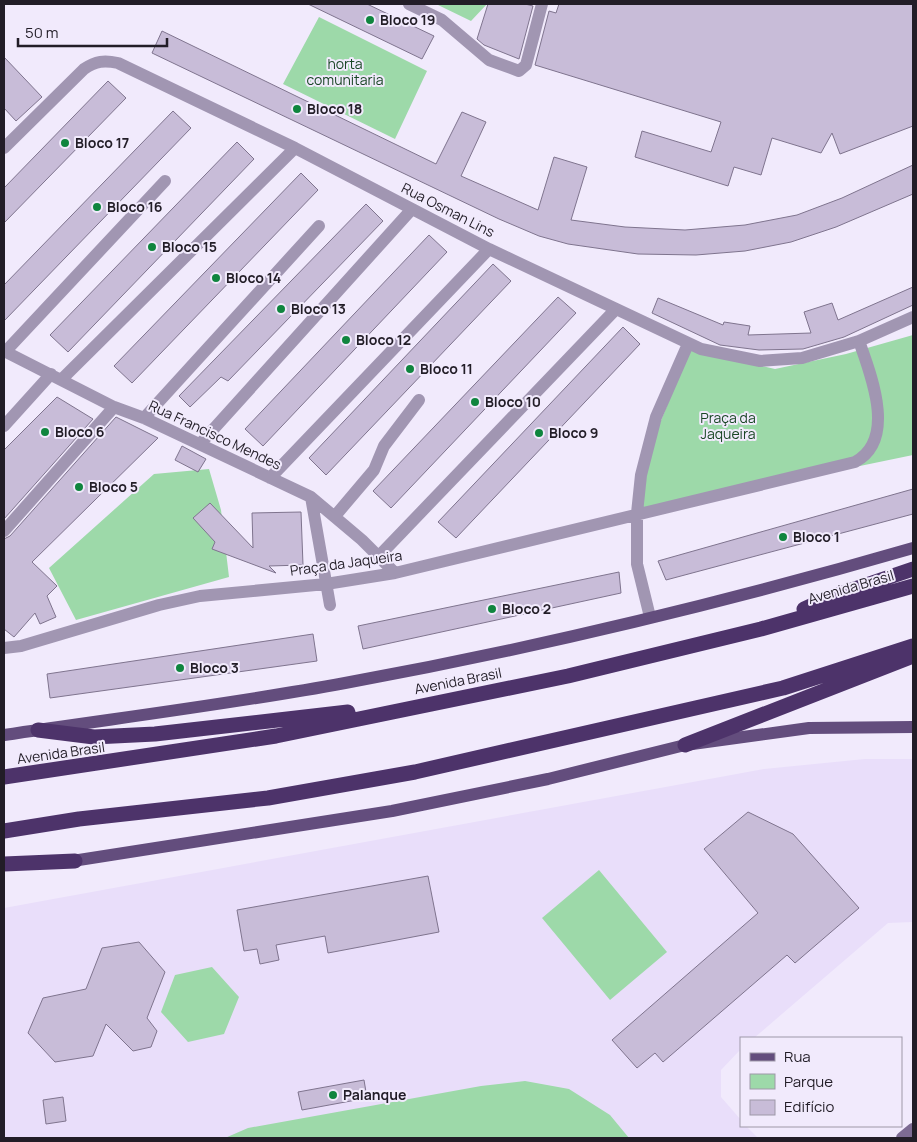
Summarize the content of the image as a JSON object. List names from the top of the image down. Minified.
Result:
{"streets":{"highway":["Avenida Brasil"],"street":["Rua Osman Lins","Rua Francisco Mendes","Praça da Jaqueira"]},"crossings":[["Rua Osman Lins","Praça da Jaqueira"],["Rua Francisco Mendes","Praça da Jaqueira"]],"parks":["horta comunitaria","Praça da Jaqueira"],"places":["Bloco 19","Bloco 18","Bloco 17","Bloco 16","Bloco 15","Bloco 14","Bloco 13","Bloco 12","Bloco 11","Bloco 10","Bloco 6","Bloco 9","Bloco 5","Bloco 1","Bloco 2","Bloco 3","Palanque"],"legend":["Rua","Parque","Edifício"],"scale_bar":"50 m"}
